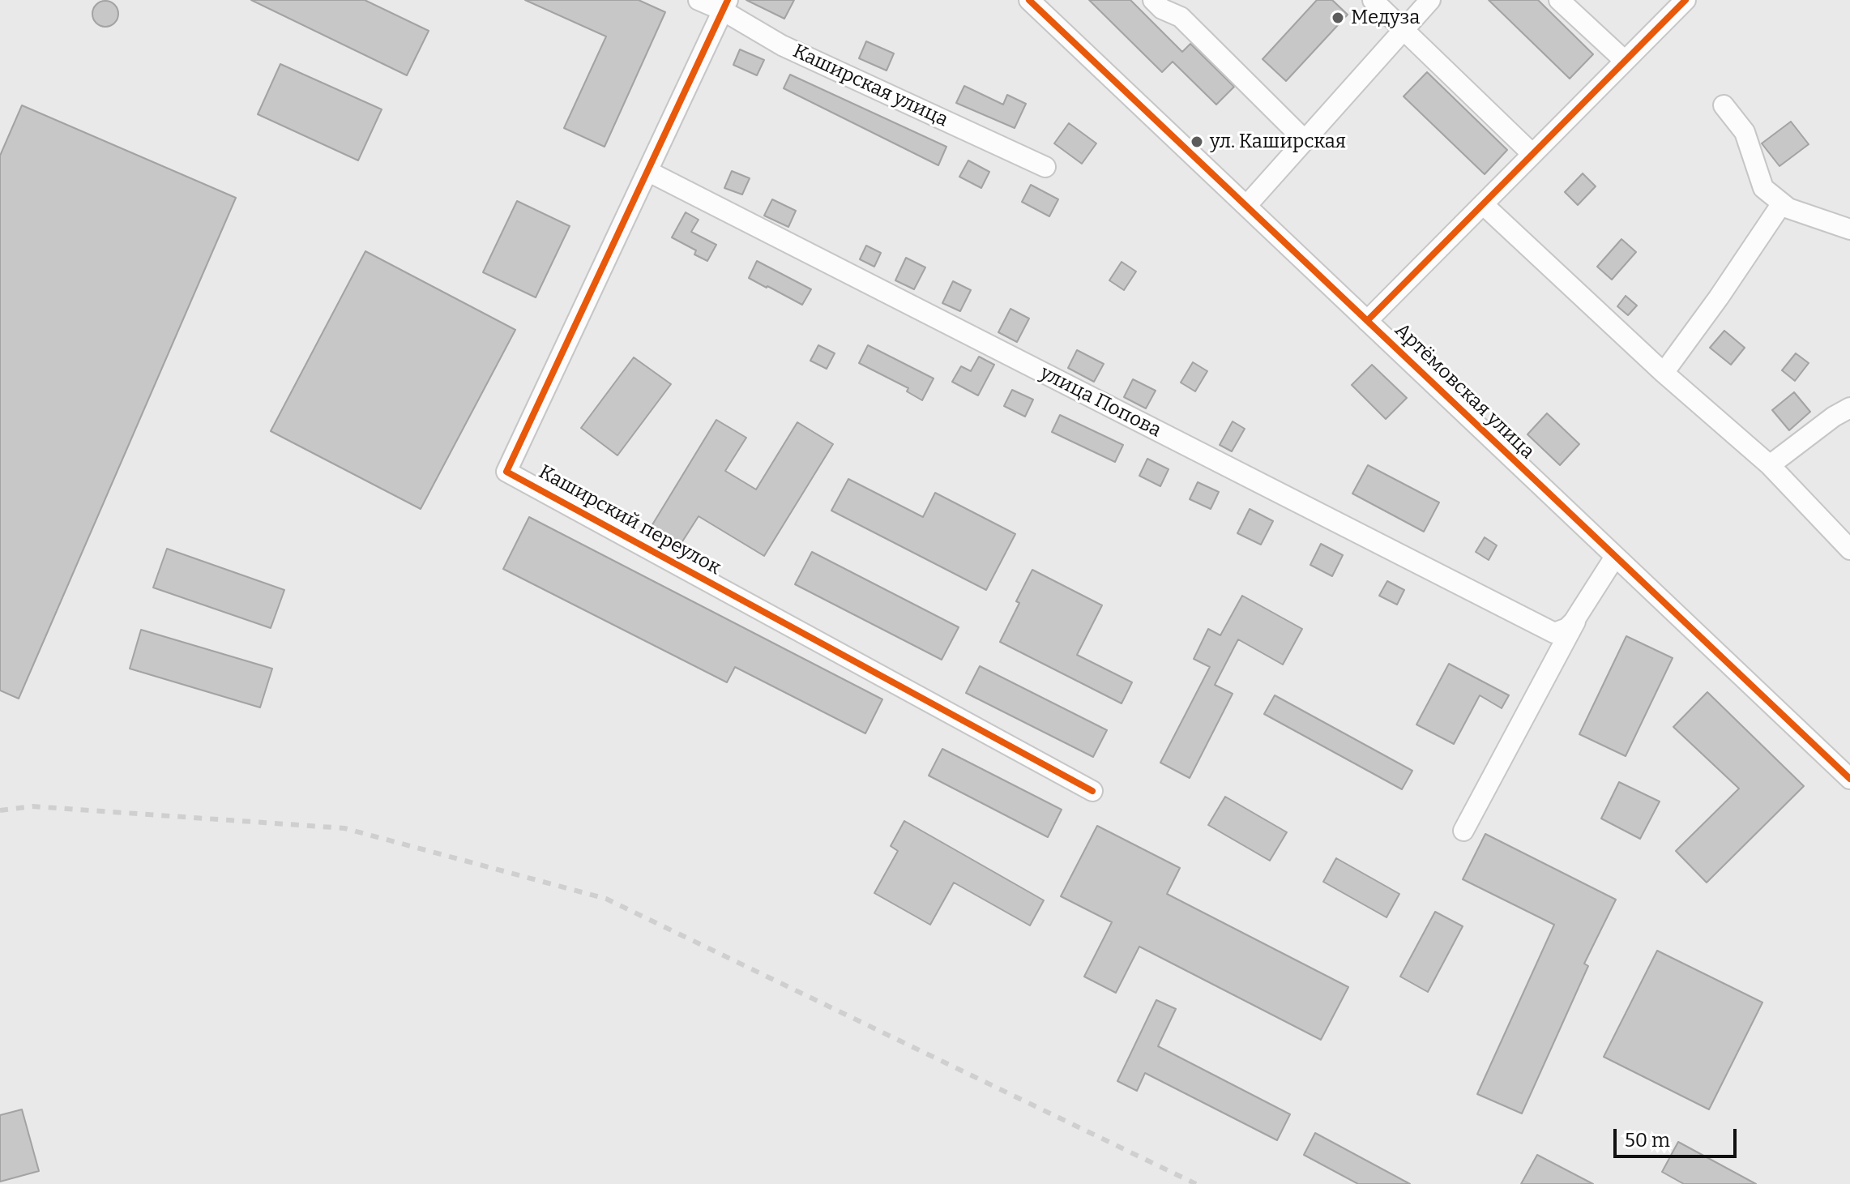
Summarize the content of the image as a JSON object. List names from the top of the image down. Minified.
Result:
{"streets":{"street":["Каширская улица","Артёмовская улица","улица Попова","Каширский переулок"]},"crossings":[["Каширская улица","Каширский переулок"],["улица Попова","Каширский переулок"]],"places":["Медуза","ул. Каширская"],"scale_bar":"50 m"}
